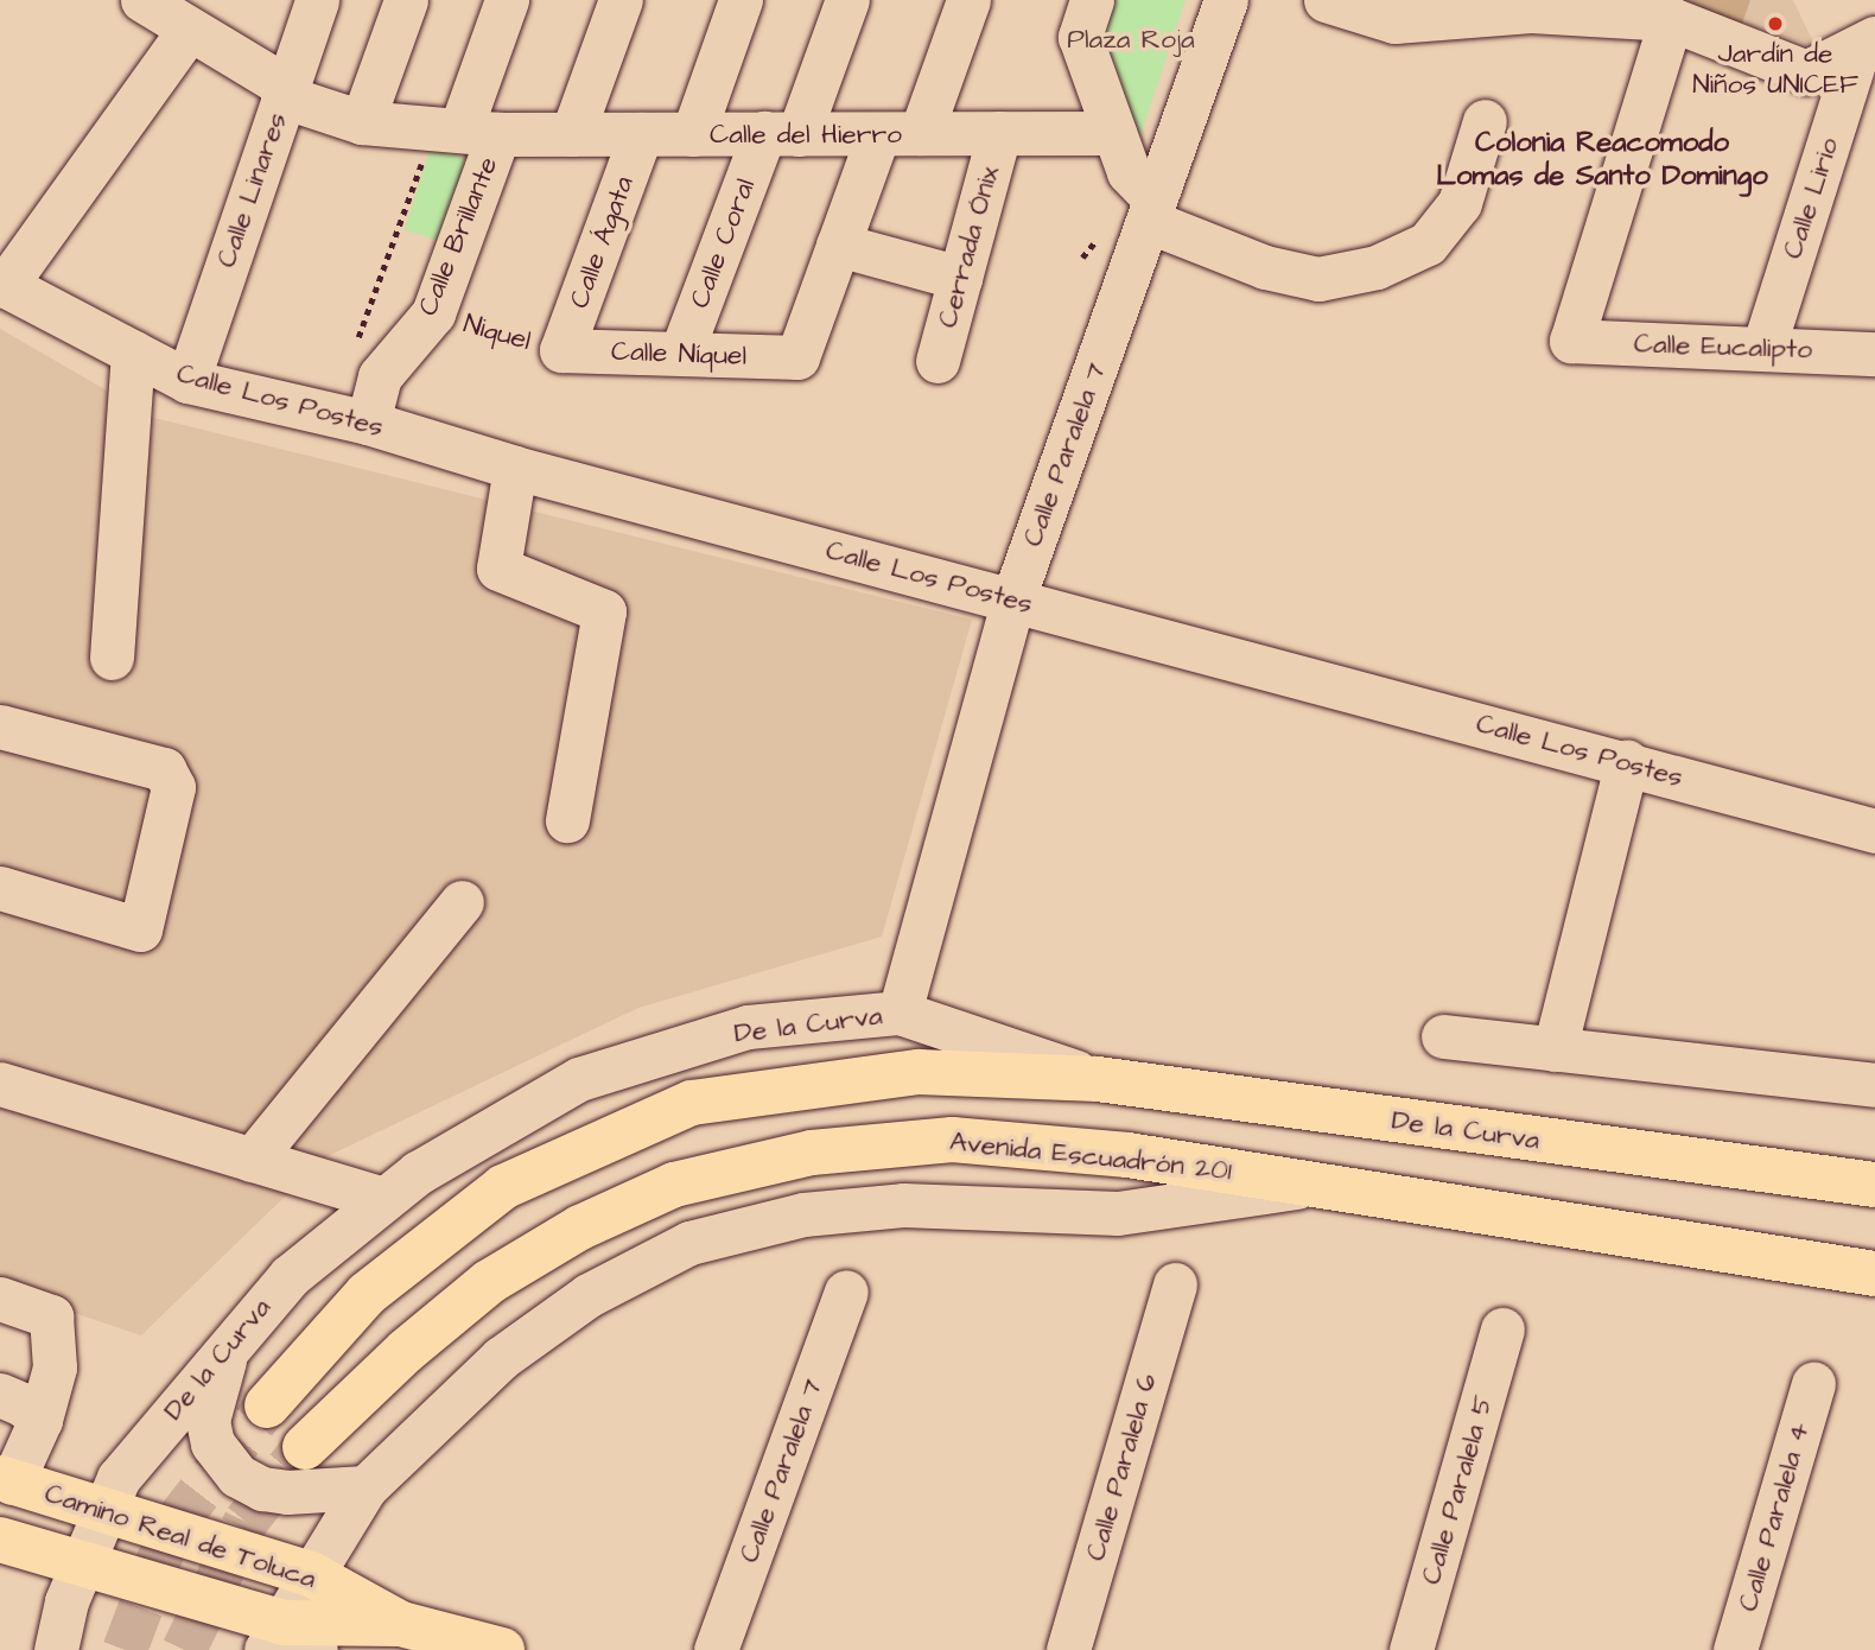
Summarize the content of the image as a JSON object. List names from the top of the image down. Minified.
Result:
{"streets":{"main road":["De la Curva","Avenida Escuadrón 201","Camino Real de Toluca"],"street":["Calle del Hierro","Calle Linares","Calle Lirio","Calle Brillante","Calle Ágata","Calle Coral","Cerrada Ónix","Calle Eucalipto","Calle Níquel","Calle Los Postes","Calle Paralela 7","Calle Paralela 6","Calle Paralela 5","Calle Paralela 4"],"path":["Niquel"]},"crossings":[["Calle del Hierro","Calle Linares"],["Calle del Hierro","Calle Brillante"],["Calle del Hierro","Calle Ágata"],["Calle del Hierro","Calle Coral"],["Calle del Hierro","Cerrada Ónix"],["Calle Linares","Calle Los Postes"],["Calle Lirio","Calle Eucalipto"],["Calle Brillante","Niquel"],["Calle Brillante","Calle Los Postes"],["Calle Ágata","Niquel"],["Calle Ágata","Calle Níquel"],["Calle Coral","Calle Níquel"],["Niquel","Calle Níquel"],["Calle Los Postes","Calle Paralela 7"],["Calle Paralela 7","De la Curva"],["De la Curva","Camino Real de Toluca"]],"districts":["Colonia Reacomodo Lomas de Santo Domingo"],"parks":["Plaza Roja"],"places":["Jardín de Niños UNICEF"]}
